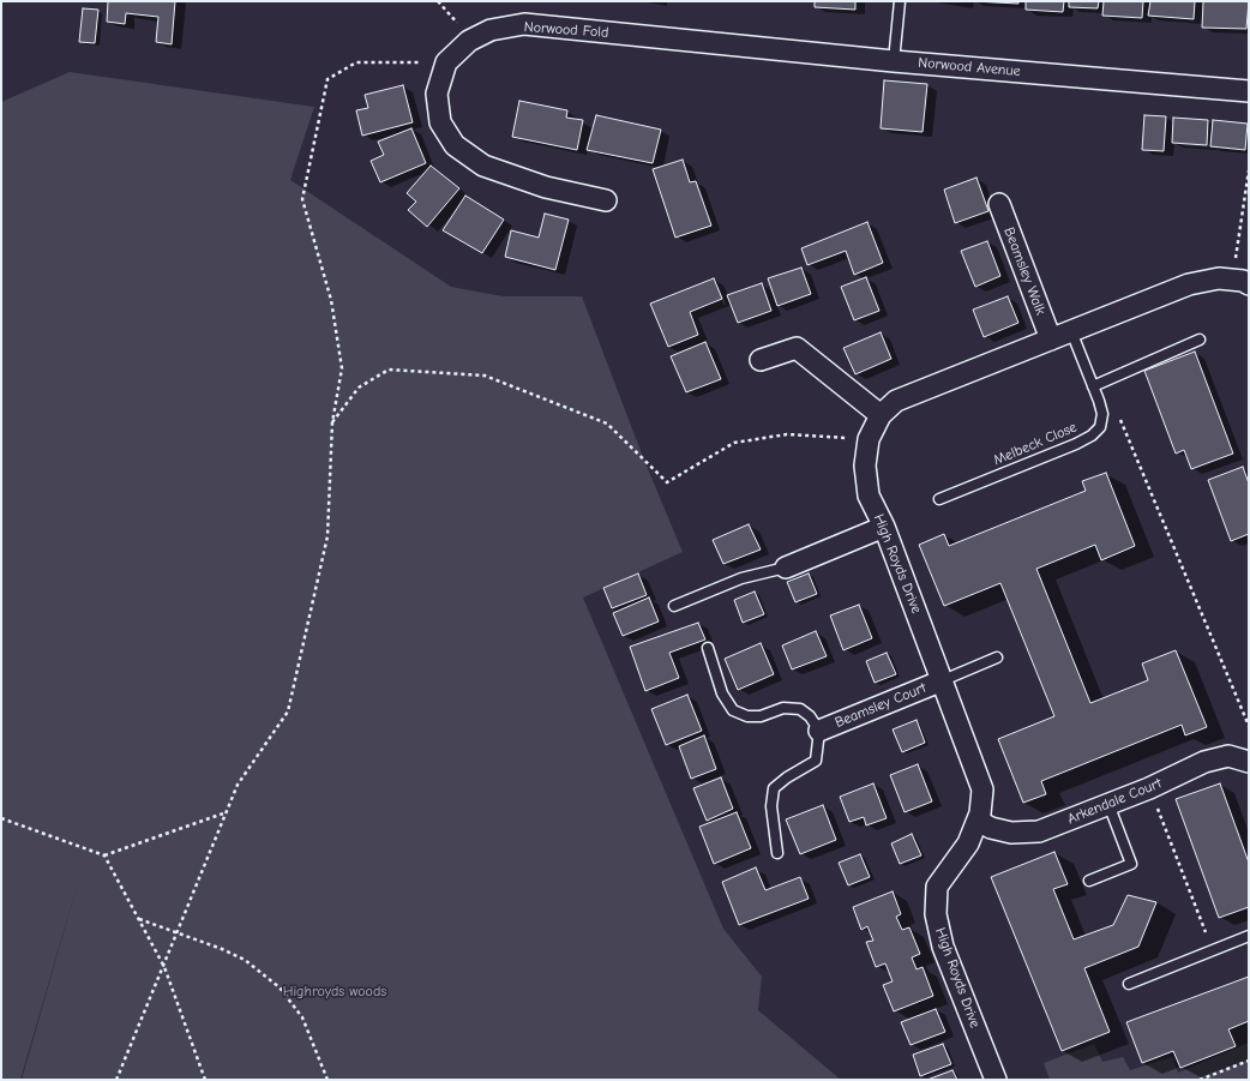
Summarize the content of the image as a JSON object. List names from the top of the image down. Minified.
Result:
{"streets":{"street":["Norwood Fold","Norwood Avenue","Beamsley Walk","High Royds Drive","Beamsley Court","Arkendale Court"],"lane":["Melbeck Close"]},"crossings":[["Norwood Fold","Norwood Avenue"],["Beamsley Walk","High Royds Drive"],["High Royds Drive","Beamsley Court"],["High Royds Drive","Arkendale Court"]],"parks":["Highroyds woods"]}
